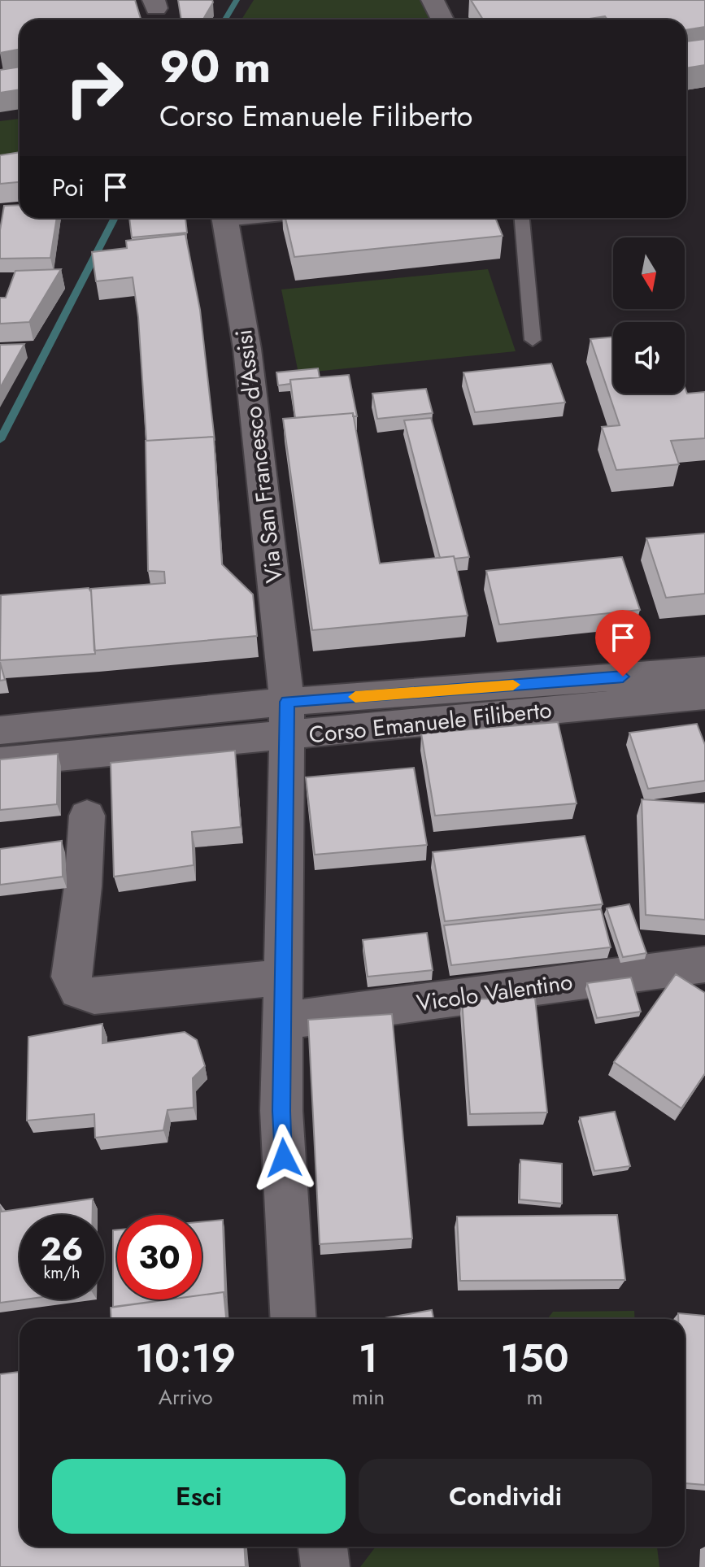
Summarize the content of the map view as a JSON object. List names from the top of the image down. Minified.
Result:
{"streets":{"street":["Via San Francesco d'Assisi","Corso Emanuele Filiberto","Vicolo Valentino"]},"crossings":[["Via San Francesco d'Assisi","Corso Emanuele Filiberto"],["Via San Francesco d'Assisi","Vicolo Valentino"]],"north":"bottom","page":{"turn":["90 m","Corso Emanuele Filiberto"],"then":"Poi","speed":"26 km/h","limit":"30","eta":["10:19","Arrivo","1","min","150","m"],"buttons":["Esci","Condividi"]}}
